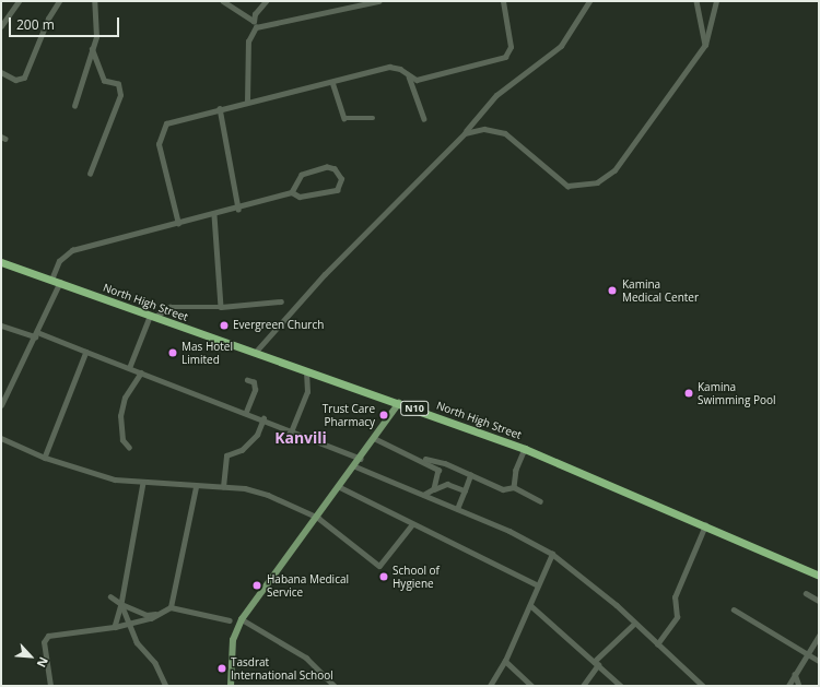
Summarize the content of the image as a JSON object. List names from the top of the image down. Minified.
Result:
{"streets":{"highway":["North High Street","N10"]},"districts":["Kanvili"],"places":["Kamina Medical Center","Evergreen Church","Mas Hotel Limited","Kamina Swimming Pool","Trust Care Pharmacy","School of Hygiene","Habana Medical Service","Tasdrat International School"],"scale_bar":"200 m","north":"bottom right"}
